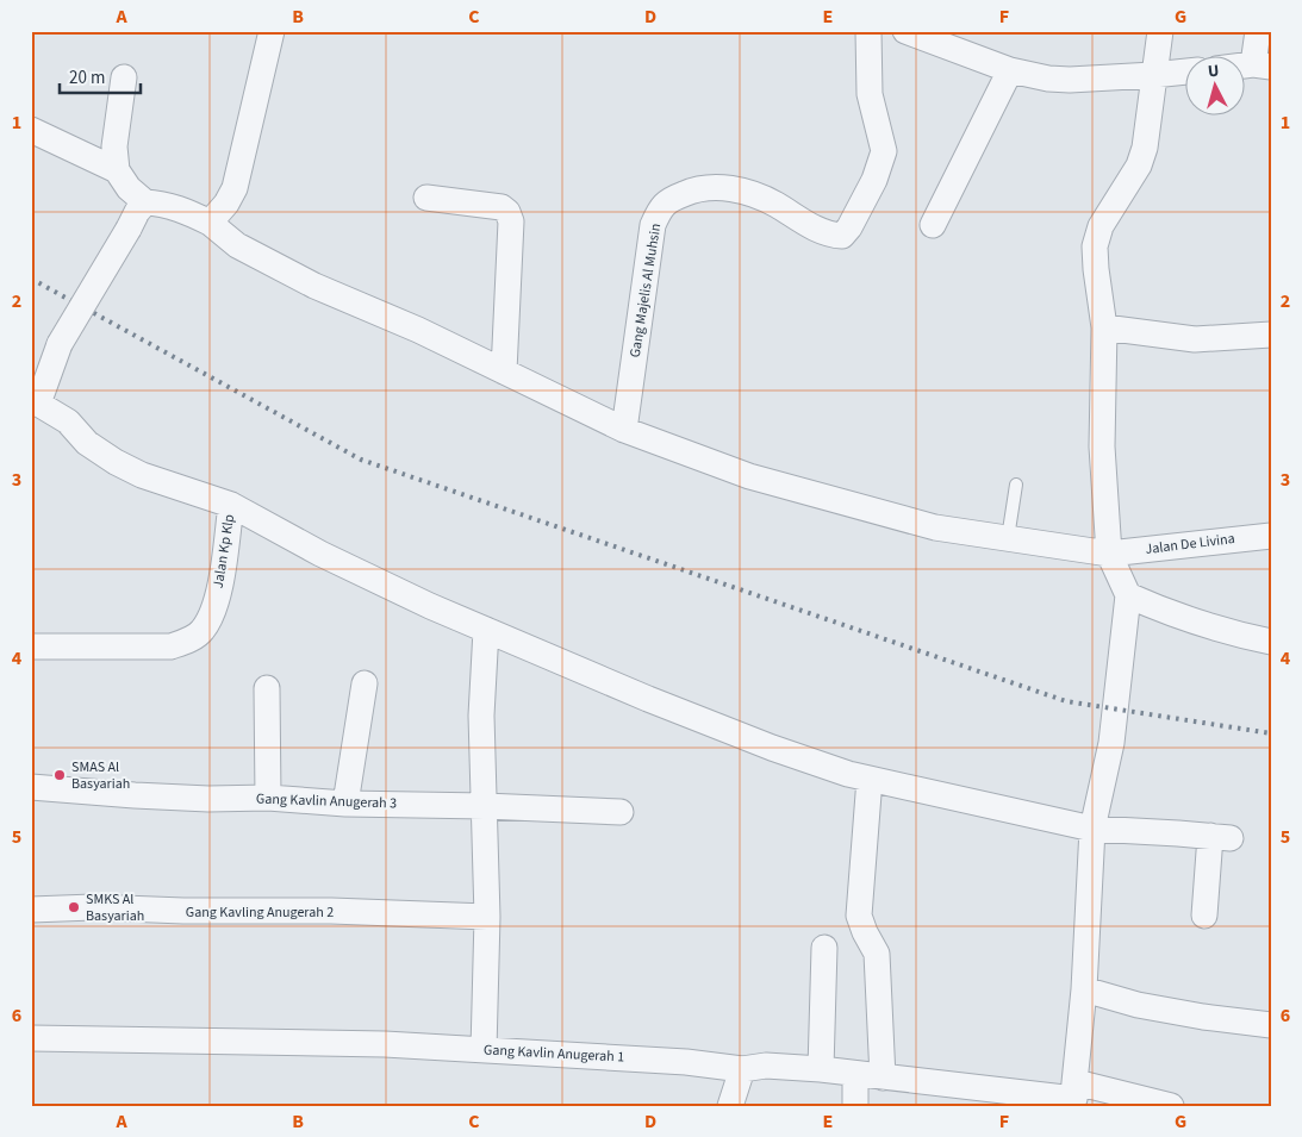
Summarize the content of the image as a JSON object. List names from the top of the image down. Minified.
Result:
{"streets":{"street":["Gang Majelis Al Muhsin","Jalan De Livina","Jalan Kp Klp","Gang Kavlin Anugerah 3","Gang Kavling Anugerah 2","Gang Kavlin Anugerah 1"]},"crossings":[["Gang Majelis Al Muhsin","Jalan De Livina"],["Jalan De Livina","Jalan Kp Klp"]],"places":["SMAS Al Basyariah","SMKS Al Basyariah"],"scale_bar":"20 m","north":"top","grid":{"columns":["A","B","C","D","E","F","G"],"rows":["1","2","3","4","5","6"]}}
